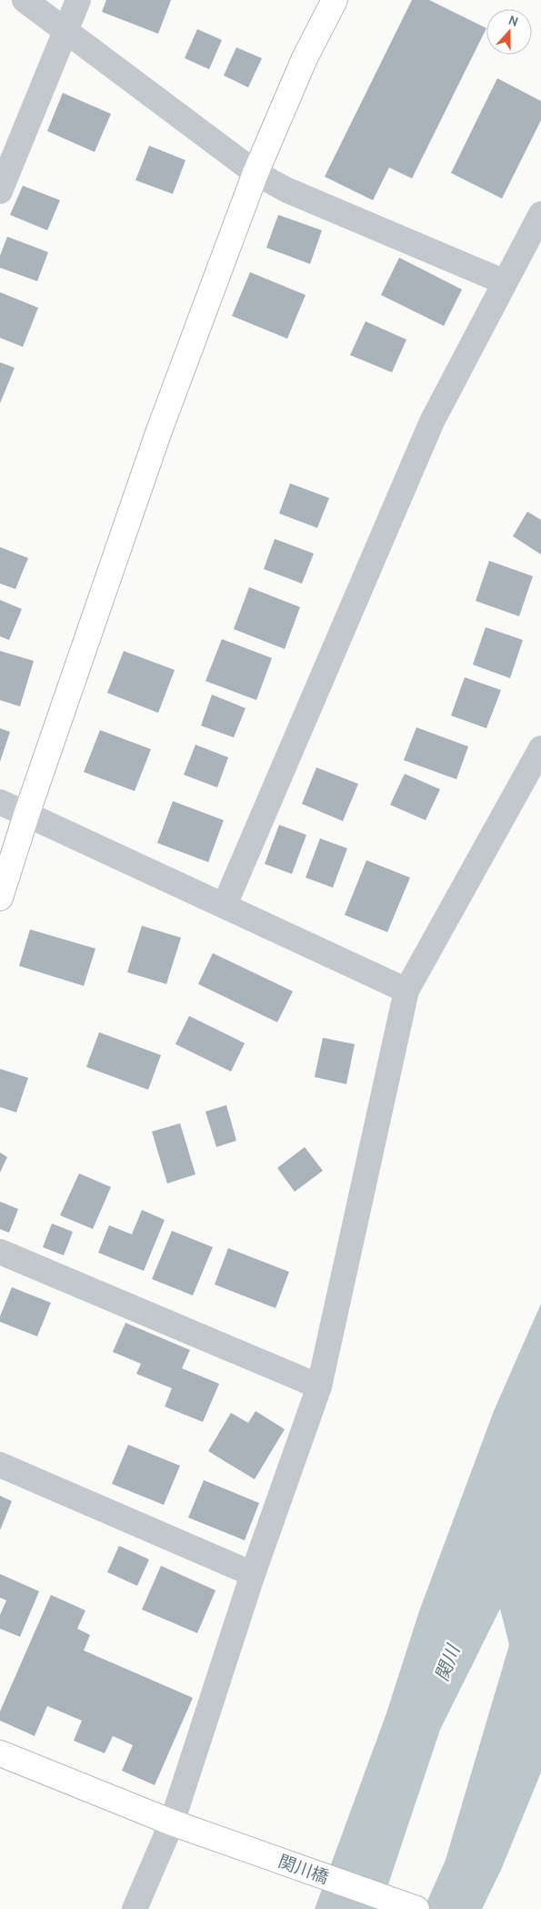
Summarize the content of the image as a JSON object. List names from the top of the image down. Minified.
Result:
{"streets":{"street":["関川橋"]},"water":["関川"],"north":"top"}
